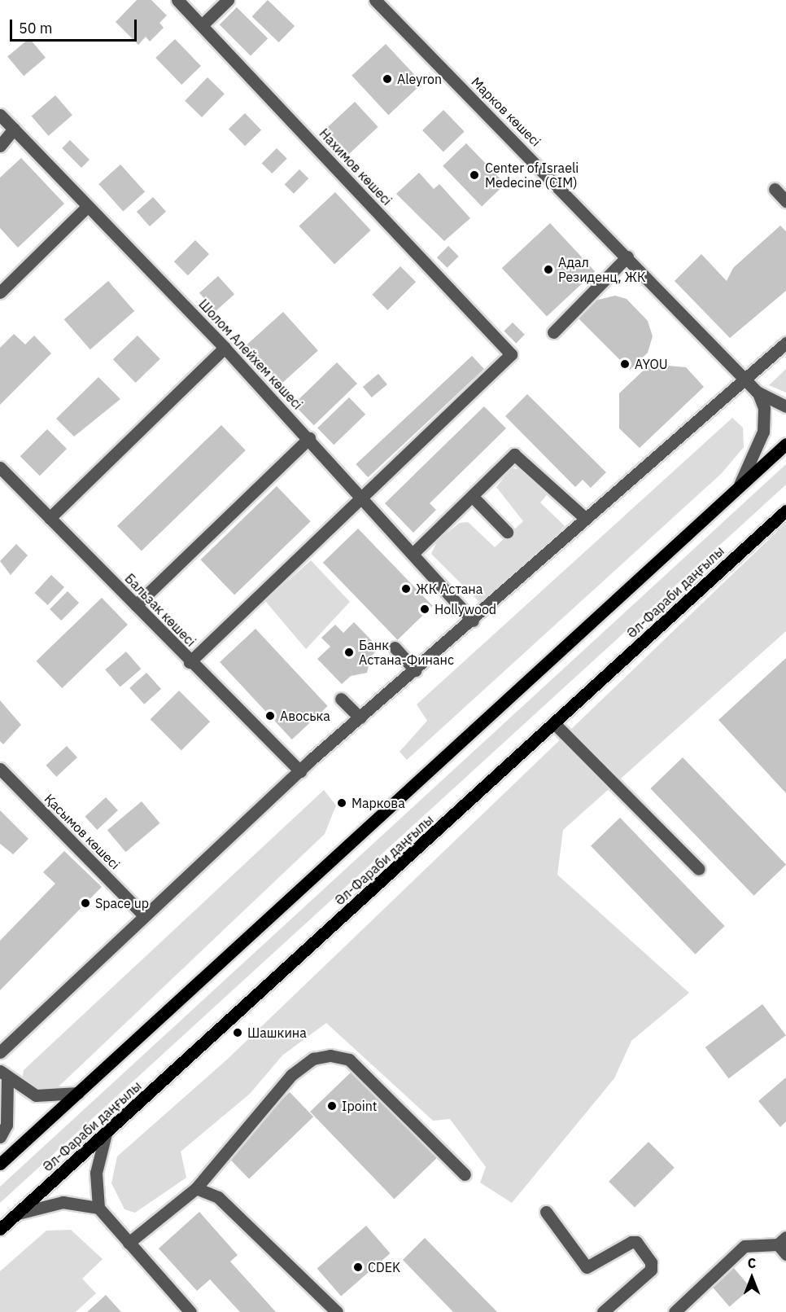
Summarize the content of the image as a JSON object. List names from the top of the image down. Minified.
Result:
{"streets":{"main road":["Әл-Фараби даңғылы"],"street":["Марков көшесі","Нахимов көшесі","Шолом Алейхем көшесі","Бальзак көшесі","Қасымов көшесі"]},"crossings":[["Нахимов көшесі","Шолом Алейхем көшесі"]],"places":["Aleyron","Center of Israeli Medecine (CIM)","Адал Резиденц, ЖК","AYOU","ЖК Астана","Hollywood","Банк Астана-Финанс","Авоська","Маркова","Space up","Шашкина","Ipoint","CDEK"],"scale_bar":"50 m","north":"top"}
